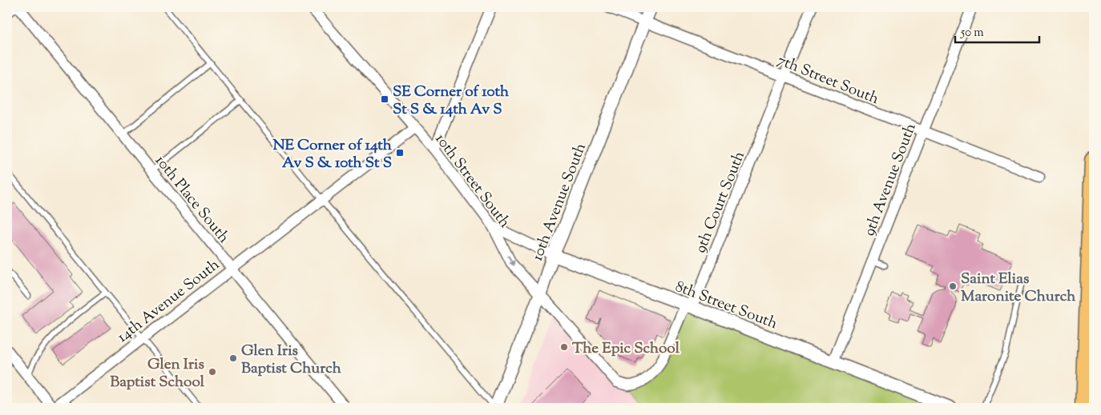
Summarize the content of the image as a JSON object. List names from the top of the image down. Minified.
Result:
{"streets":{"street":["7th Street South","9th Avenue South","10th Street South","10th Place South","10th Avenue South","9th Court South","14th Avenue South","8th Street South"]},"crossings":[["7th Street South","9th Avenue South"],["7th Street South","10th Avenue South"],["7th Street South","9th Court South"],["9th Avenue South","8th Street South"],["10th Street South","10th Avenue South"],["10th Street South","9th Court South"],["10th Street South","14th Avenue South"],["10th Street South","8th Street South"],["10th Place South","14th Avenue South"],["10th Avenue South","8th Street South"],["9th Court South","8th Street South"]],"places":{"transit":["SE Corner of 10th St S & 14th Av S","NE Corner of 14th Av S & 10th St S"],"other":["Saint Elias Maronite Church","The Epic School","Glen Iris Baptist Church","Glen Iris Baptist School"]},"scale_bar":"50 m"}
